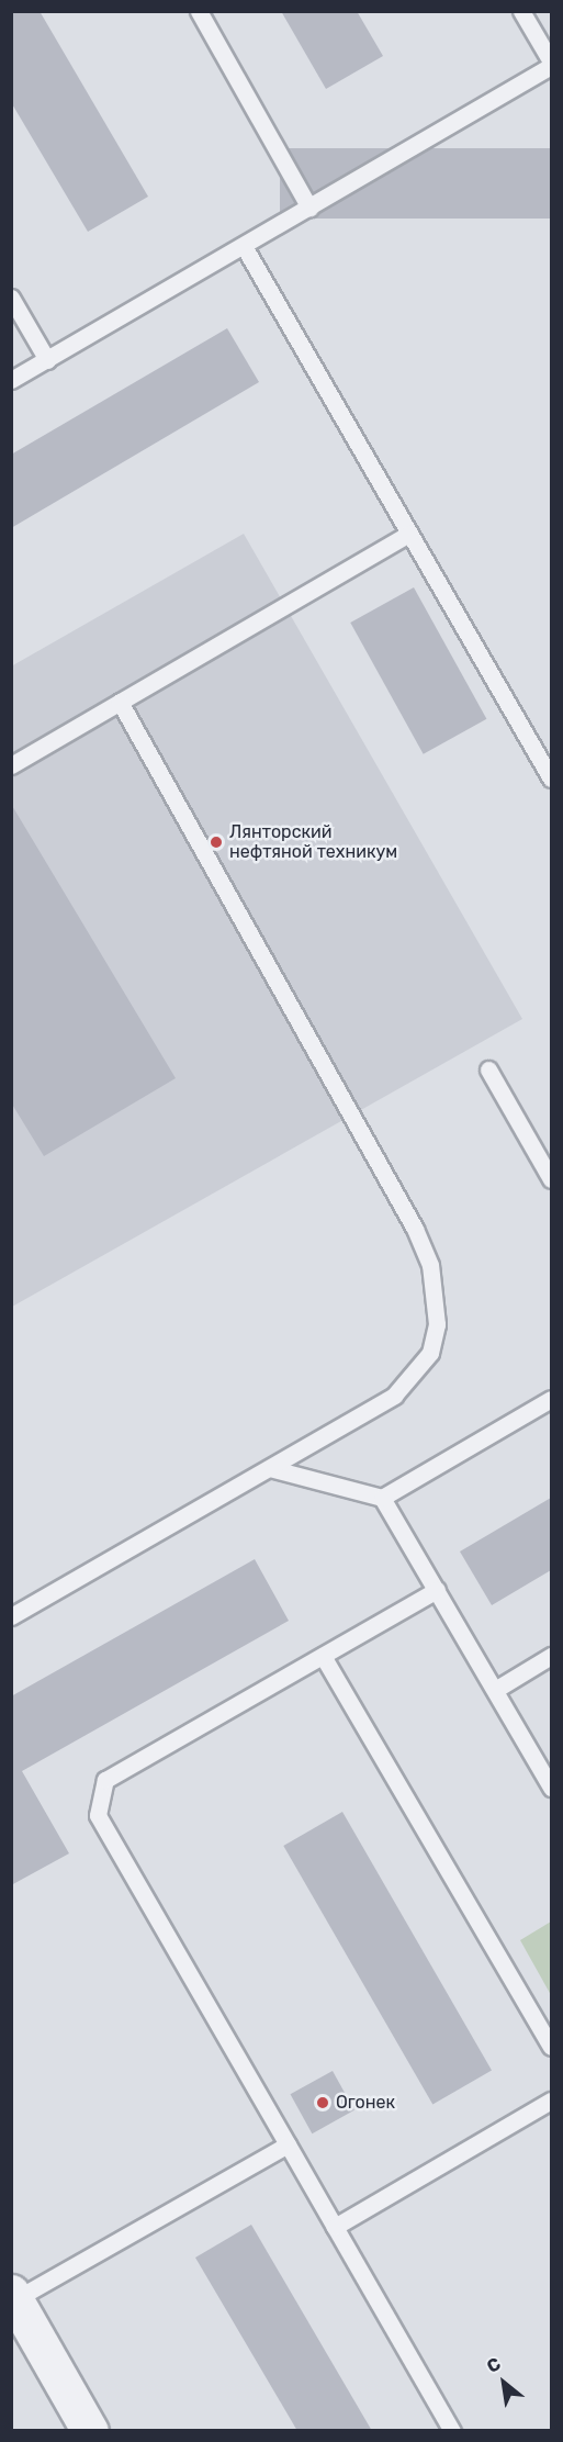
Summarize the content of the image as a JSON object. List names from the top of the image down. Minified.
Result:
{"places":["Лянторский нефтяной техникум","Огонек"],"north":"top left"}
